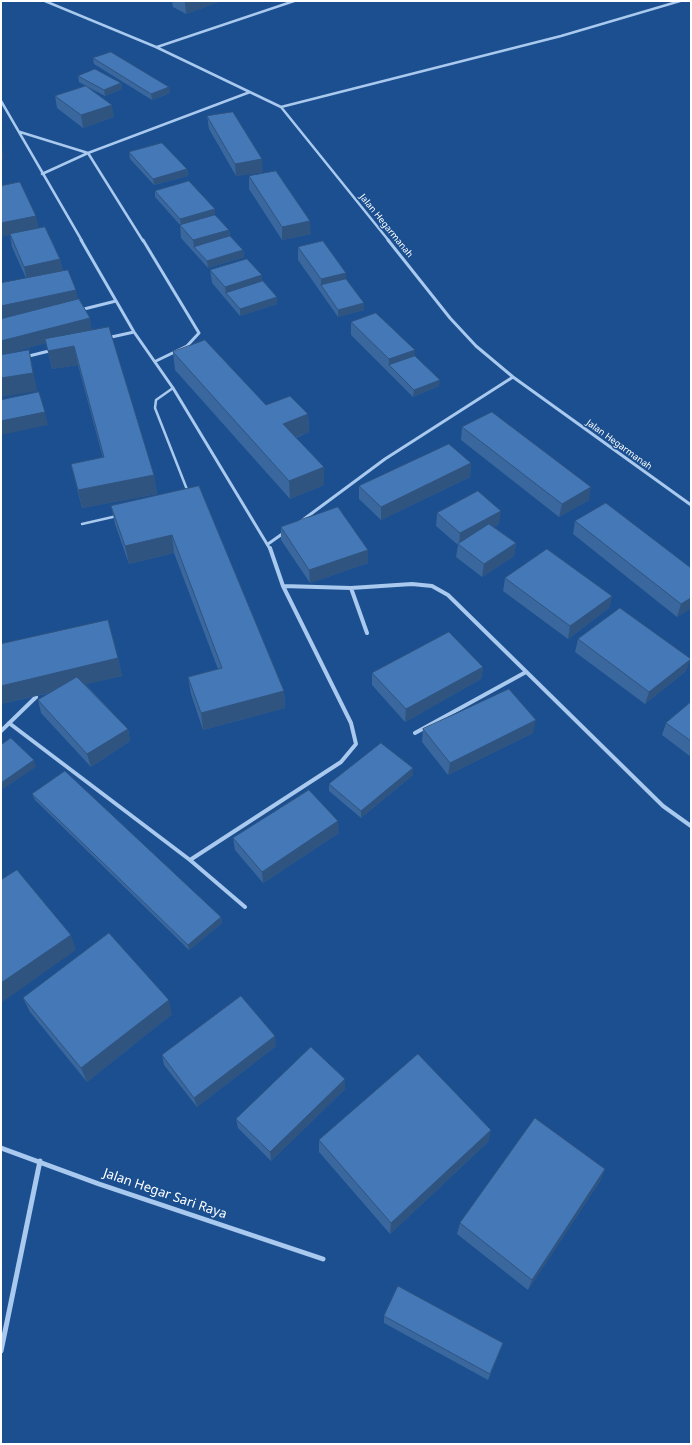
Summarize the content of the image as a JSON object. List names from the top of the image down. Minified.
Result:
{"streets":{"street":["Jalan Hegarmanah","Jalan Hegar Sari Raya"]}}
